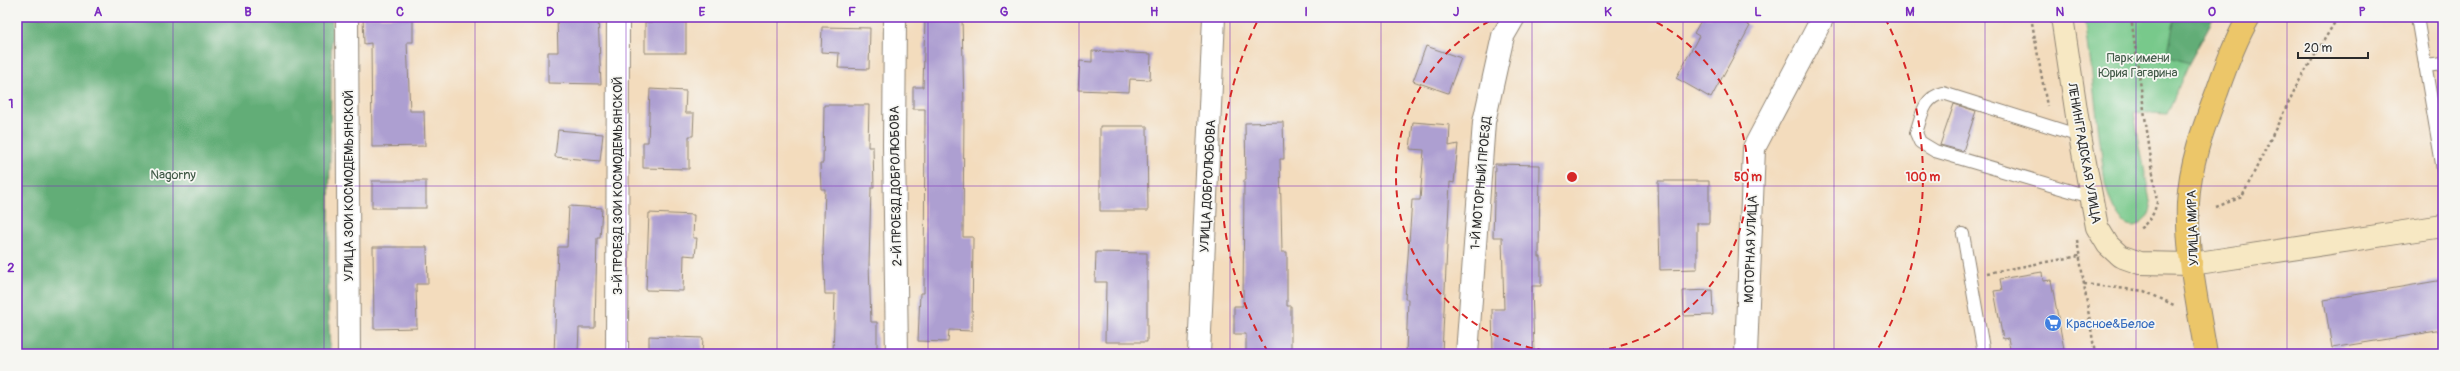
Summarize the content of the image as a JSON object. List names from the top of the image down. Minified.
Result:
{"streets":{"main road":["УЛИЦА МИРА"],"street":["ЛЕНИНГРАДСКАЯ УЛИЦА","1-Й МОТОРНЫЙ ПРОЕЗД","УЛИЦА ЗОИ КОСМОДЕМЬЯНСКОЙ","3-Й ПРОЕЗД ЗОИ КОСМОДЕМЬЯНСКОЙ","2-Й ПРОЕЗД ДОБРОЛЮБОВА","УЛИЦА ДОБРОЛЮБОВА","МОТОРНАЯ УЛИЦА"]},"crossings":[["ЛЕНИНГРАДСКАЯ УЛИЦА","УЛИЦА МИРА"]],"parks":["Парк имени Юрия Гагарина","Nagorny"],"places":{"supermarket":["Красное&Белое"]},"scale_bar":"20 m","grid":{"columns":["A","B","C","D","E","F","G","H","I","J","K","L","M","N","O","P"],"rows":["1","2"]},"rings":["50 m","100 m"]}
